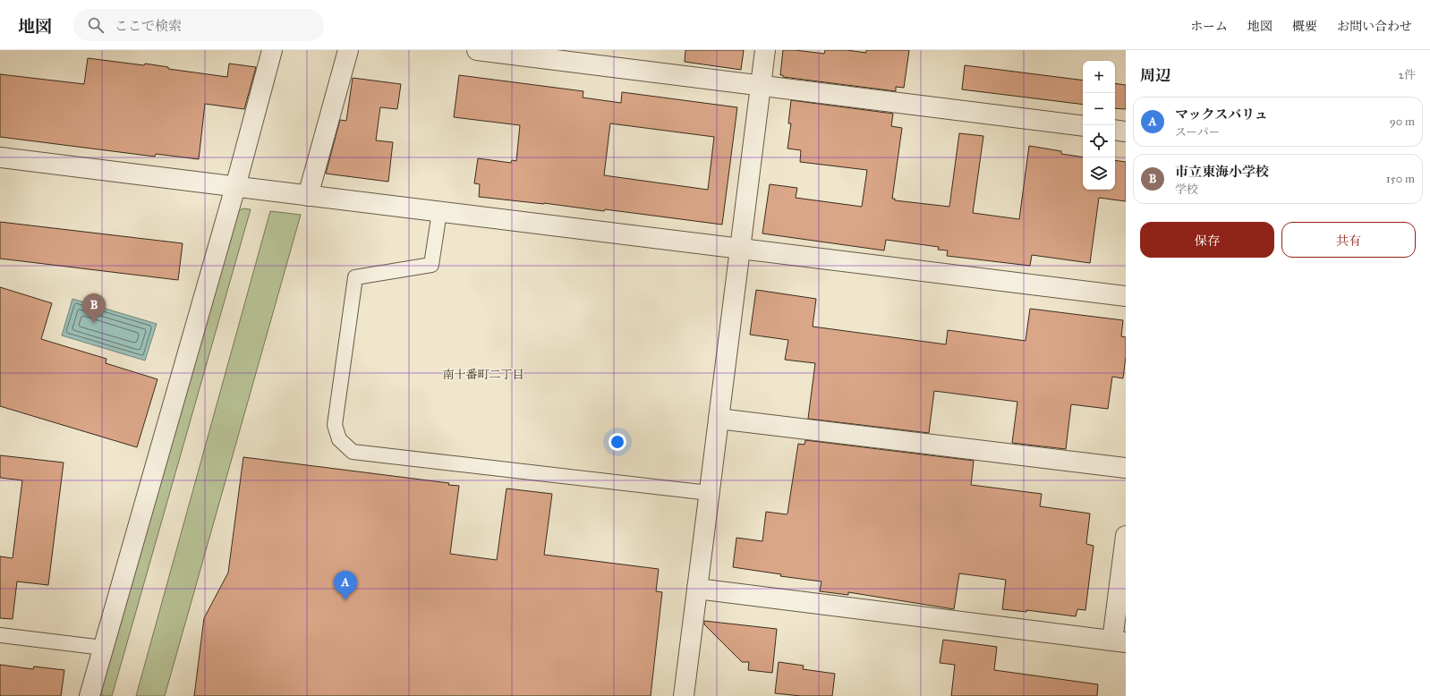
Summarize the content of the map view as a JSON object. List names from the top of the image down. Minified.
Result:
{"districts":["南十番町二丁目"],"page":{"header":"地図","search":"ここで検索","nav":["ホーム","地図","概要","お問い合わせ"],"heading":["周辺","2件"],"map_buttons":["+","−"],"list":[{"mark":"A","name":"マックスバリュ","note":"スーパー","value":"90 m"},{"mark":"B","name":"市立東海小学校","note":"学校","value":"150 m"}],"buttons":["保存","共有"],"pins":["B","A"]}}
